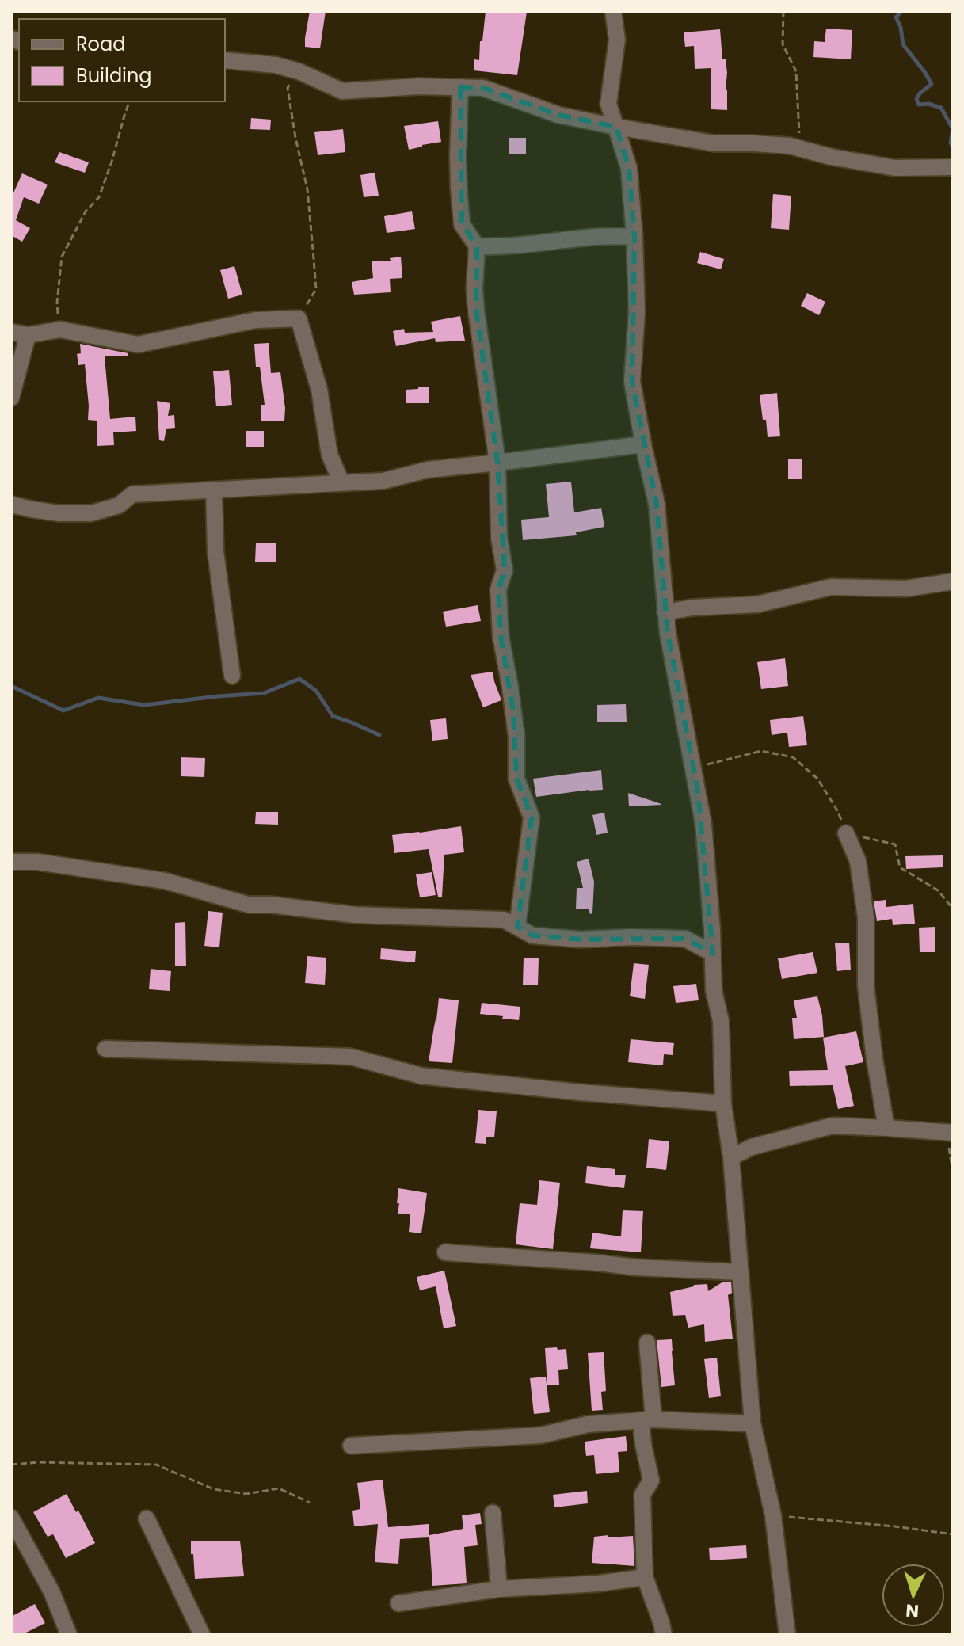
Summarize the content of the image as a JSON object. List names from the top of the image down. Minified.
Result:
{"legend":["Road","Building"],"north":"bottom"}
